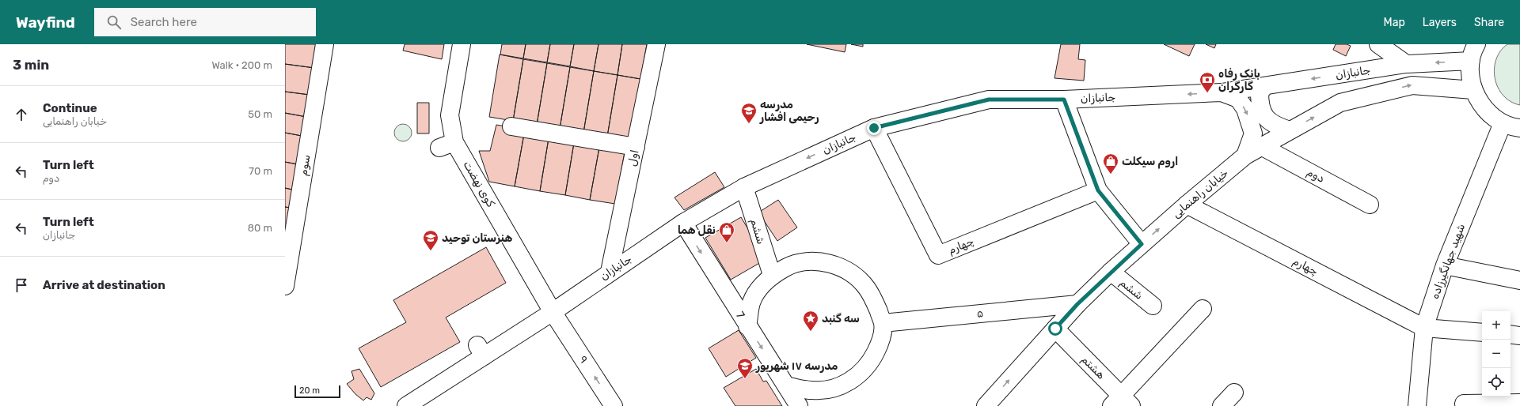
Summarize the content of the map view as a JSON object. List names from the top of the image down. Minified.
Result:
{"streets":{"street":["جانبازان","اول","سوم","دوم","کوی نهضت","خیابان راهنمایی","ششم","چهارم","شهید جهانگیرزاده","۵","7","۹","هشتم"]},"crossings":[["جانبازان","اول"],["جانبازان","کوی نهضت"],["جانبازان","ششم"],["جانبازان","چهارم"],["جانبازان","7"],["جانبازان","۹"],["دوم","خیابان راهنمایی"],["کوی نهضت","۹"],["خیابان راهنمایی","ششم"],["خیابان راهنمایی","چهارم"],["خیابان راهنمایی","۵"],["خیابان راهنمایی","هشتم"],["چهارم","شهید جهانگیرزاده"]],"one_way":["جانبازان","خیابان راهنمایی","7","۹"],"places":{"bank":["بانک رفاه گارگران"],"school or university":["مدرسه رحیمی افشار","هنرستان توحید","مدرسه ۱۷ شهریور"],"shop":["اروم سیکلت","نقل هما"],"place":["سه گنبد"]},"scale_bar":"20 m","page":{"header":"Wayfind","search":"Search here","nav":["Map","Layers","Share"],"heading":["3 min","Walk · 200 m"],"list":[["Continue","خیابان راهنمایی","50 m"],["Turn left","دوم","70 m"],["Turn left","جانبازان","80 m"],"Arrive at destination"],"map_buttons":["+","−"],"scale":"20 m"}}
